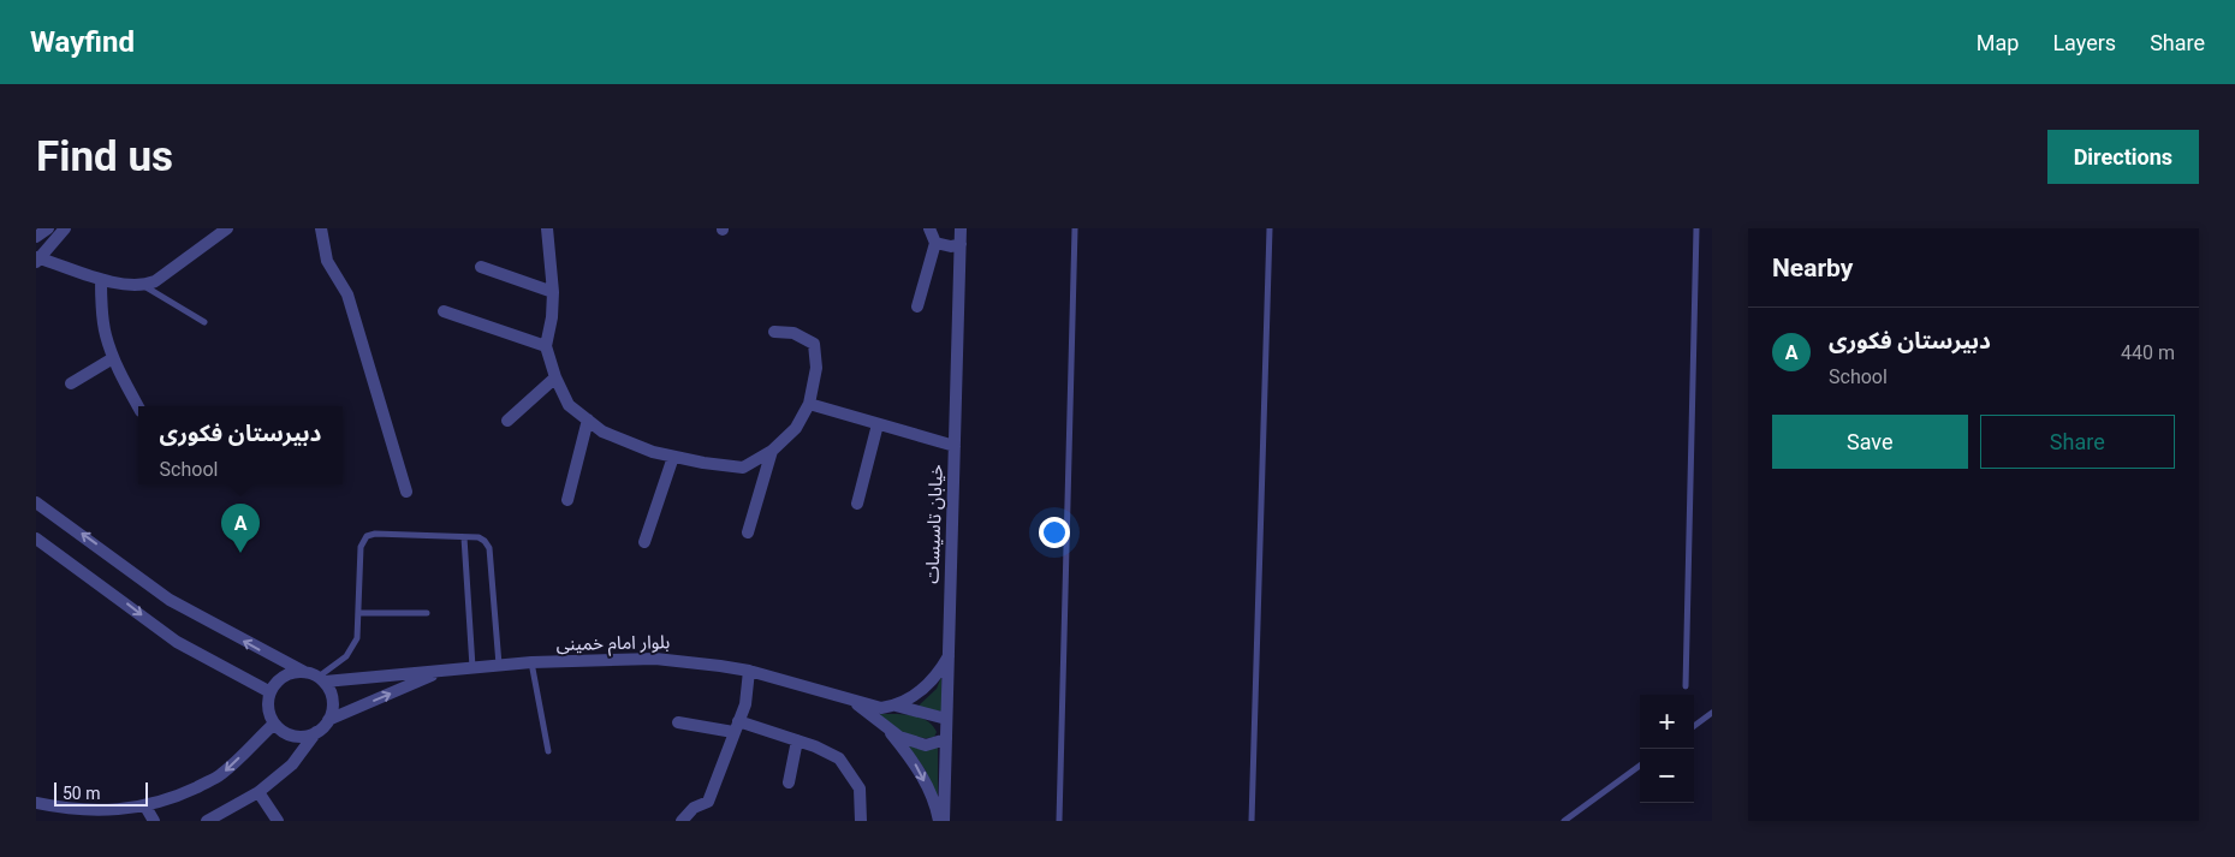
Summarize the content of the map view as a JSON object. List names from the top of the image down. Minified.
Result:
{"streets":{"street":["خیابان تاسیسات","بلوار امام خمینی"]},"crossings":[["خیابان تاسیسات","بلوار امام خمینی"]],"scale_bar":"50 m","page":{"header":"Wayfind","nav":["Map","Layers","Share"],"buttons":["Directions",["Save","Share"]],"title":"Find us","heading":"Nearby","list":[{"mark":"A","name":"دبیرستان فکوری","note":"School","value":"440 m"}],"popup":["دبیرستان فکوری","School"],"pins":"A","map_buttons":["+","−"],"scale":"50 m"}}
